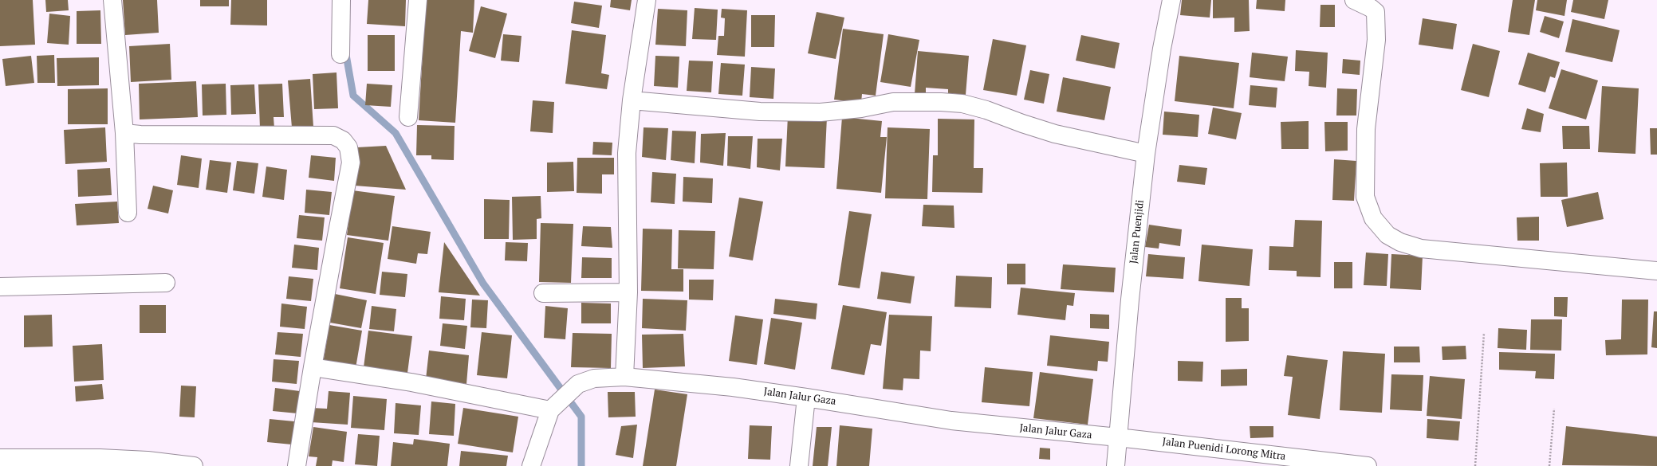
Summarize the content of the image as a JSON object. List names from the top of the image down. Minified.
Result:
{"streets":{"street":["Jalan Puenjidi","Jalan Jalur Gaza","Jalan Puenidi Lorong Mitra"]},"crossings":[["Jalan Puenjidi","Jalan Jalur Gaza"],["Jalan Puenjidi","Jalan Puenidi Lorong Mitra"],["Jalan Jalur Gaza","Jalan Puenidi Lorong Mitra"]]}
